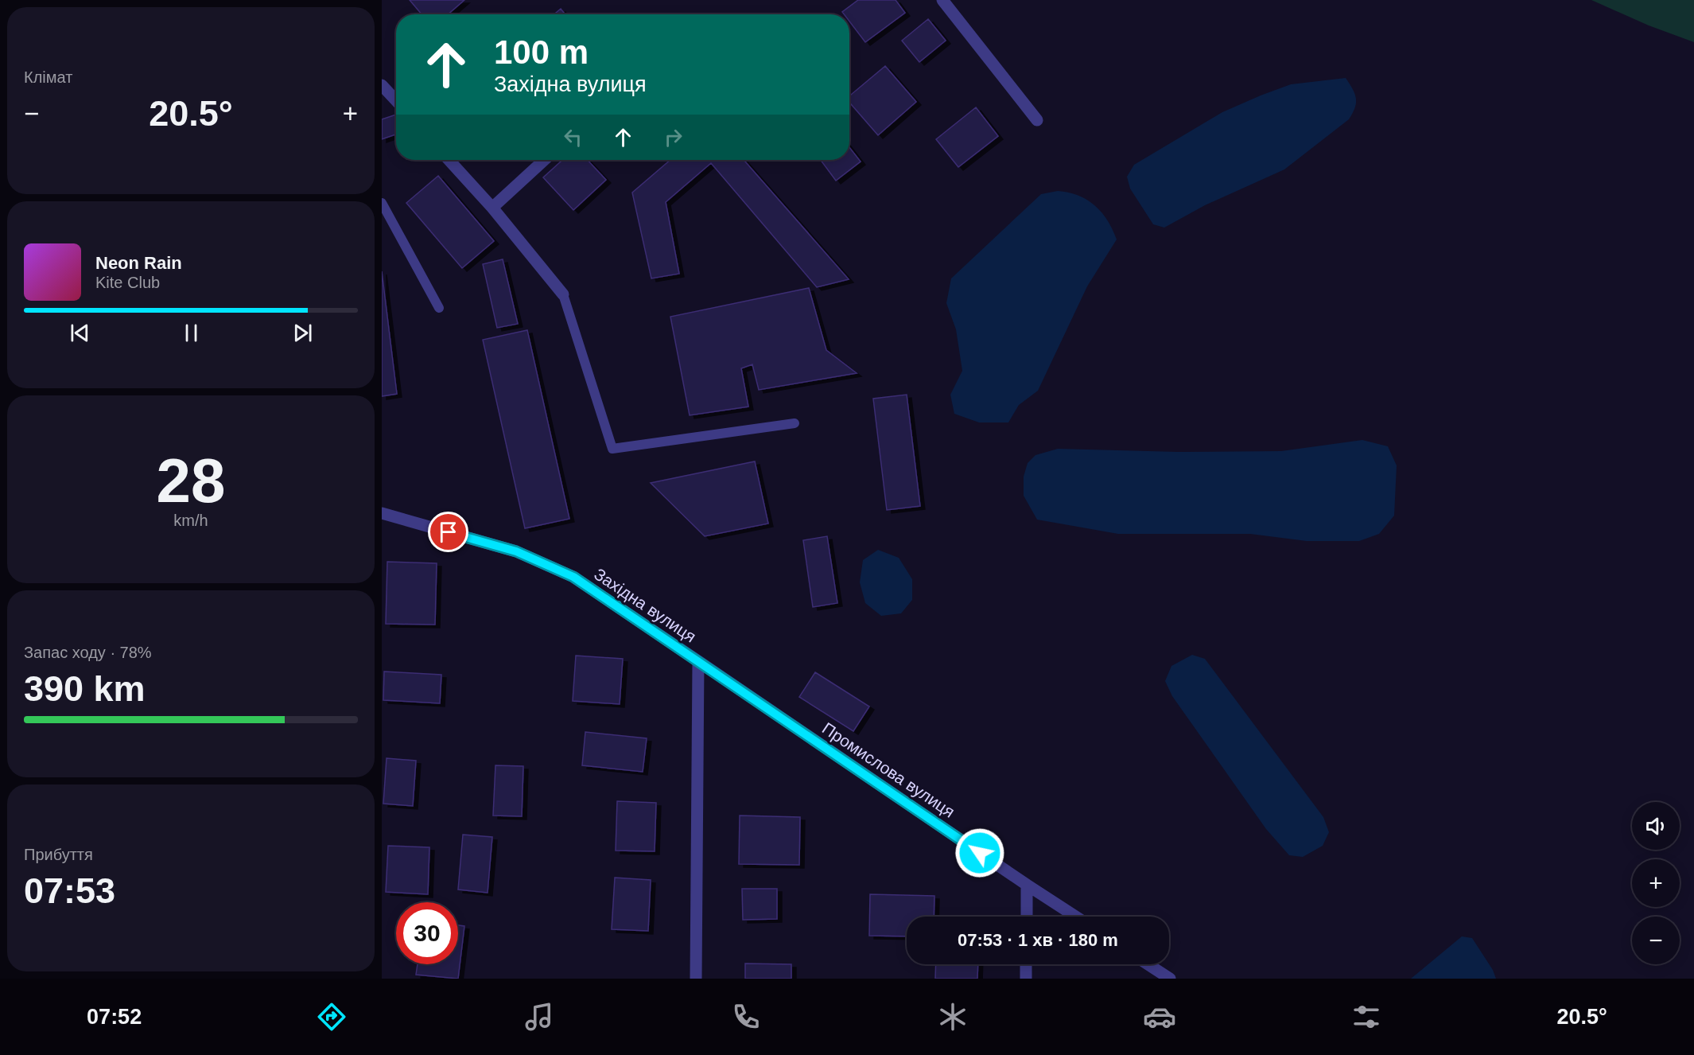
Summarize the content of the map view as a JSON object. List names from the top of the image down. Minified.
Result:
{"streets":{"street":["Західна вулиця","Промислова вулиця"]},"crossings":[["Західна вулиця","Промислова вулиця"]],"page":{"tile":["Клімат",["28","km/h"],["Запас ходу · 78%","390 km"],["Прибуття","07:53"]],"turn":["100 m","Західна вулиця"],"heat":["−","20.5°","+"],"song":["Neon Rain","Kite Club"],"map_buttons":["+","−"],"limit":"30","trip":"07:53 · 1 хв · 180 m","tabs":["07:52","20.5°"]}}
